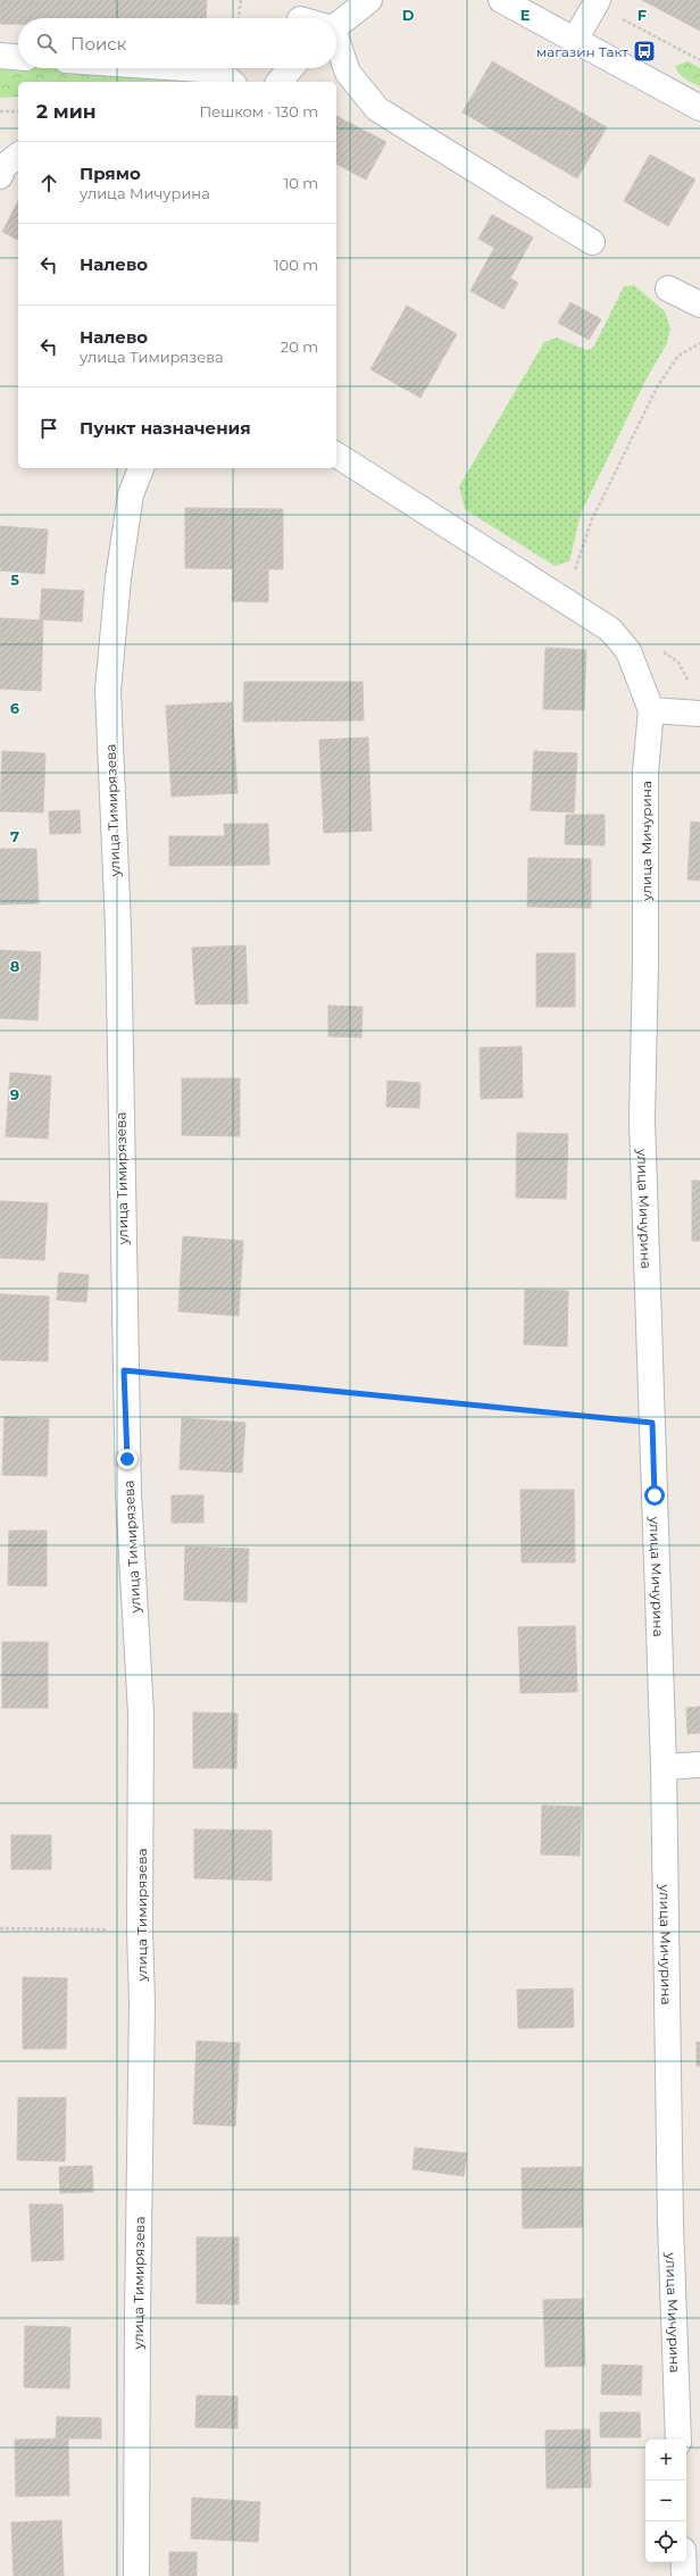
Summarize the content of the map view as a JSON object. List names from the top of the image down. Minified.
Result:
{"streets":{"street":["улица Тимирязева","улица Мичурина"]},"places":{"bus stop":["магазин Такт"]},"page":{"search":"Поиск","heading":["2 мин","Пешком · 130 m"],"list":[["Прямо","улица Мичурина","10 m"],["Налево","100 m"],["Налево","улица Тимирязева","20 m"],"Пункт назначения"],"map_buttons":["+","−"]},"grid":{"columns":["D","E","F"],"rows":["5","6","7","8","9"]}}
